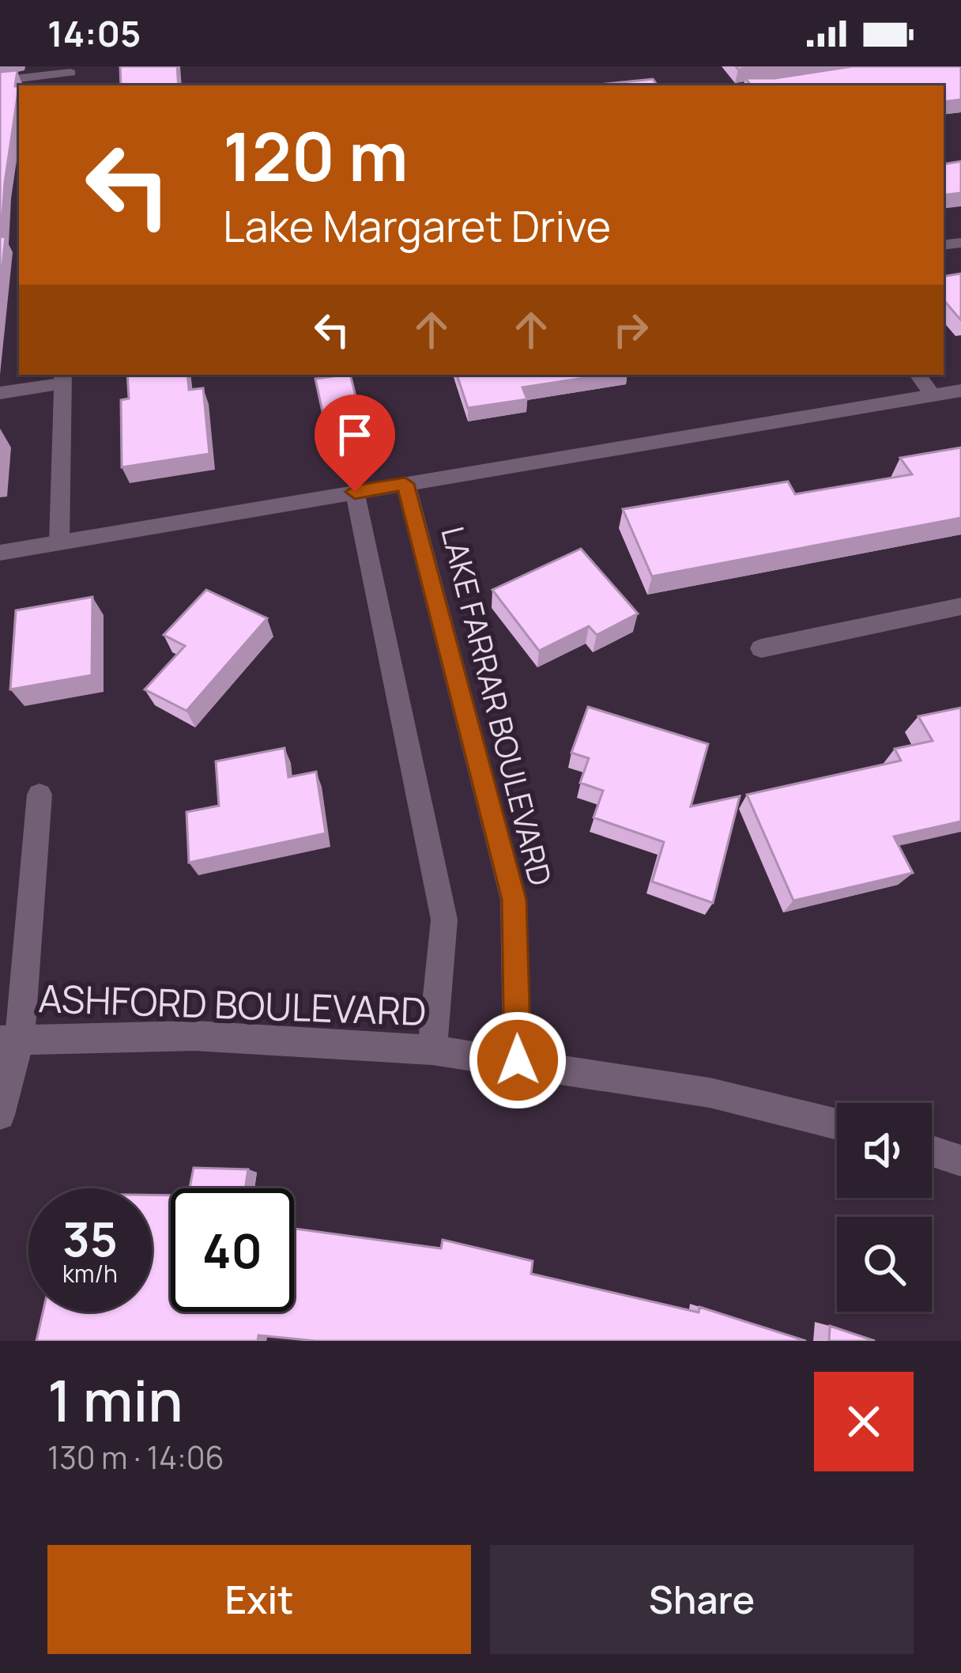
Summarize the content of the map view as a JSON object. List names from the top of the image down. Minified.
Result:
{"streets":{"street":["LAKE FARRAR BOULEVARD","ASHFORD BOULEVARD"]},"crossings":[["LAKE FARRAR BOULEVARD","ASHFORD BOULEVARD"]],"page":{"status":"14:05","turn":["120 m","Lake Margaret Drive"],"speed":"35 km/h","limit":"40","heading":["1 min","130 m · 14:06"],"buttons":["Exit","Share"]}}
